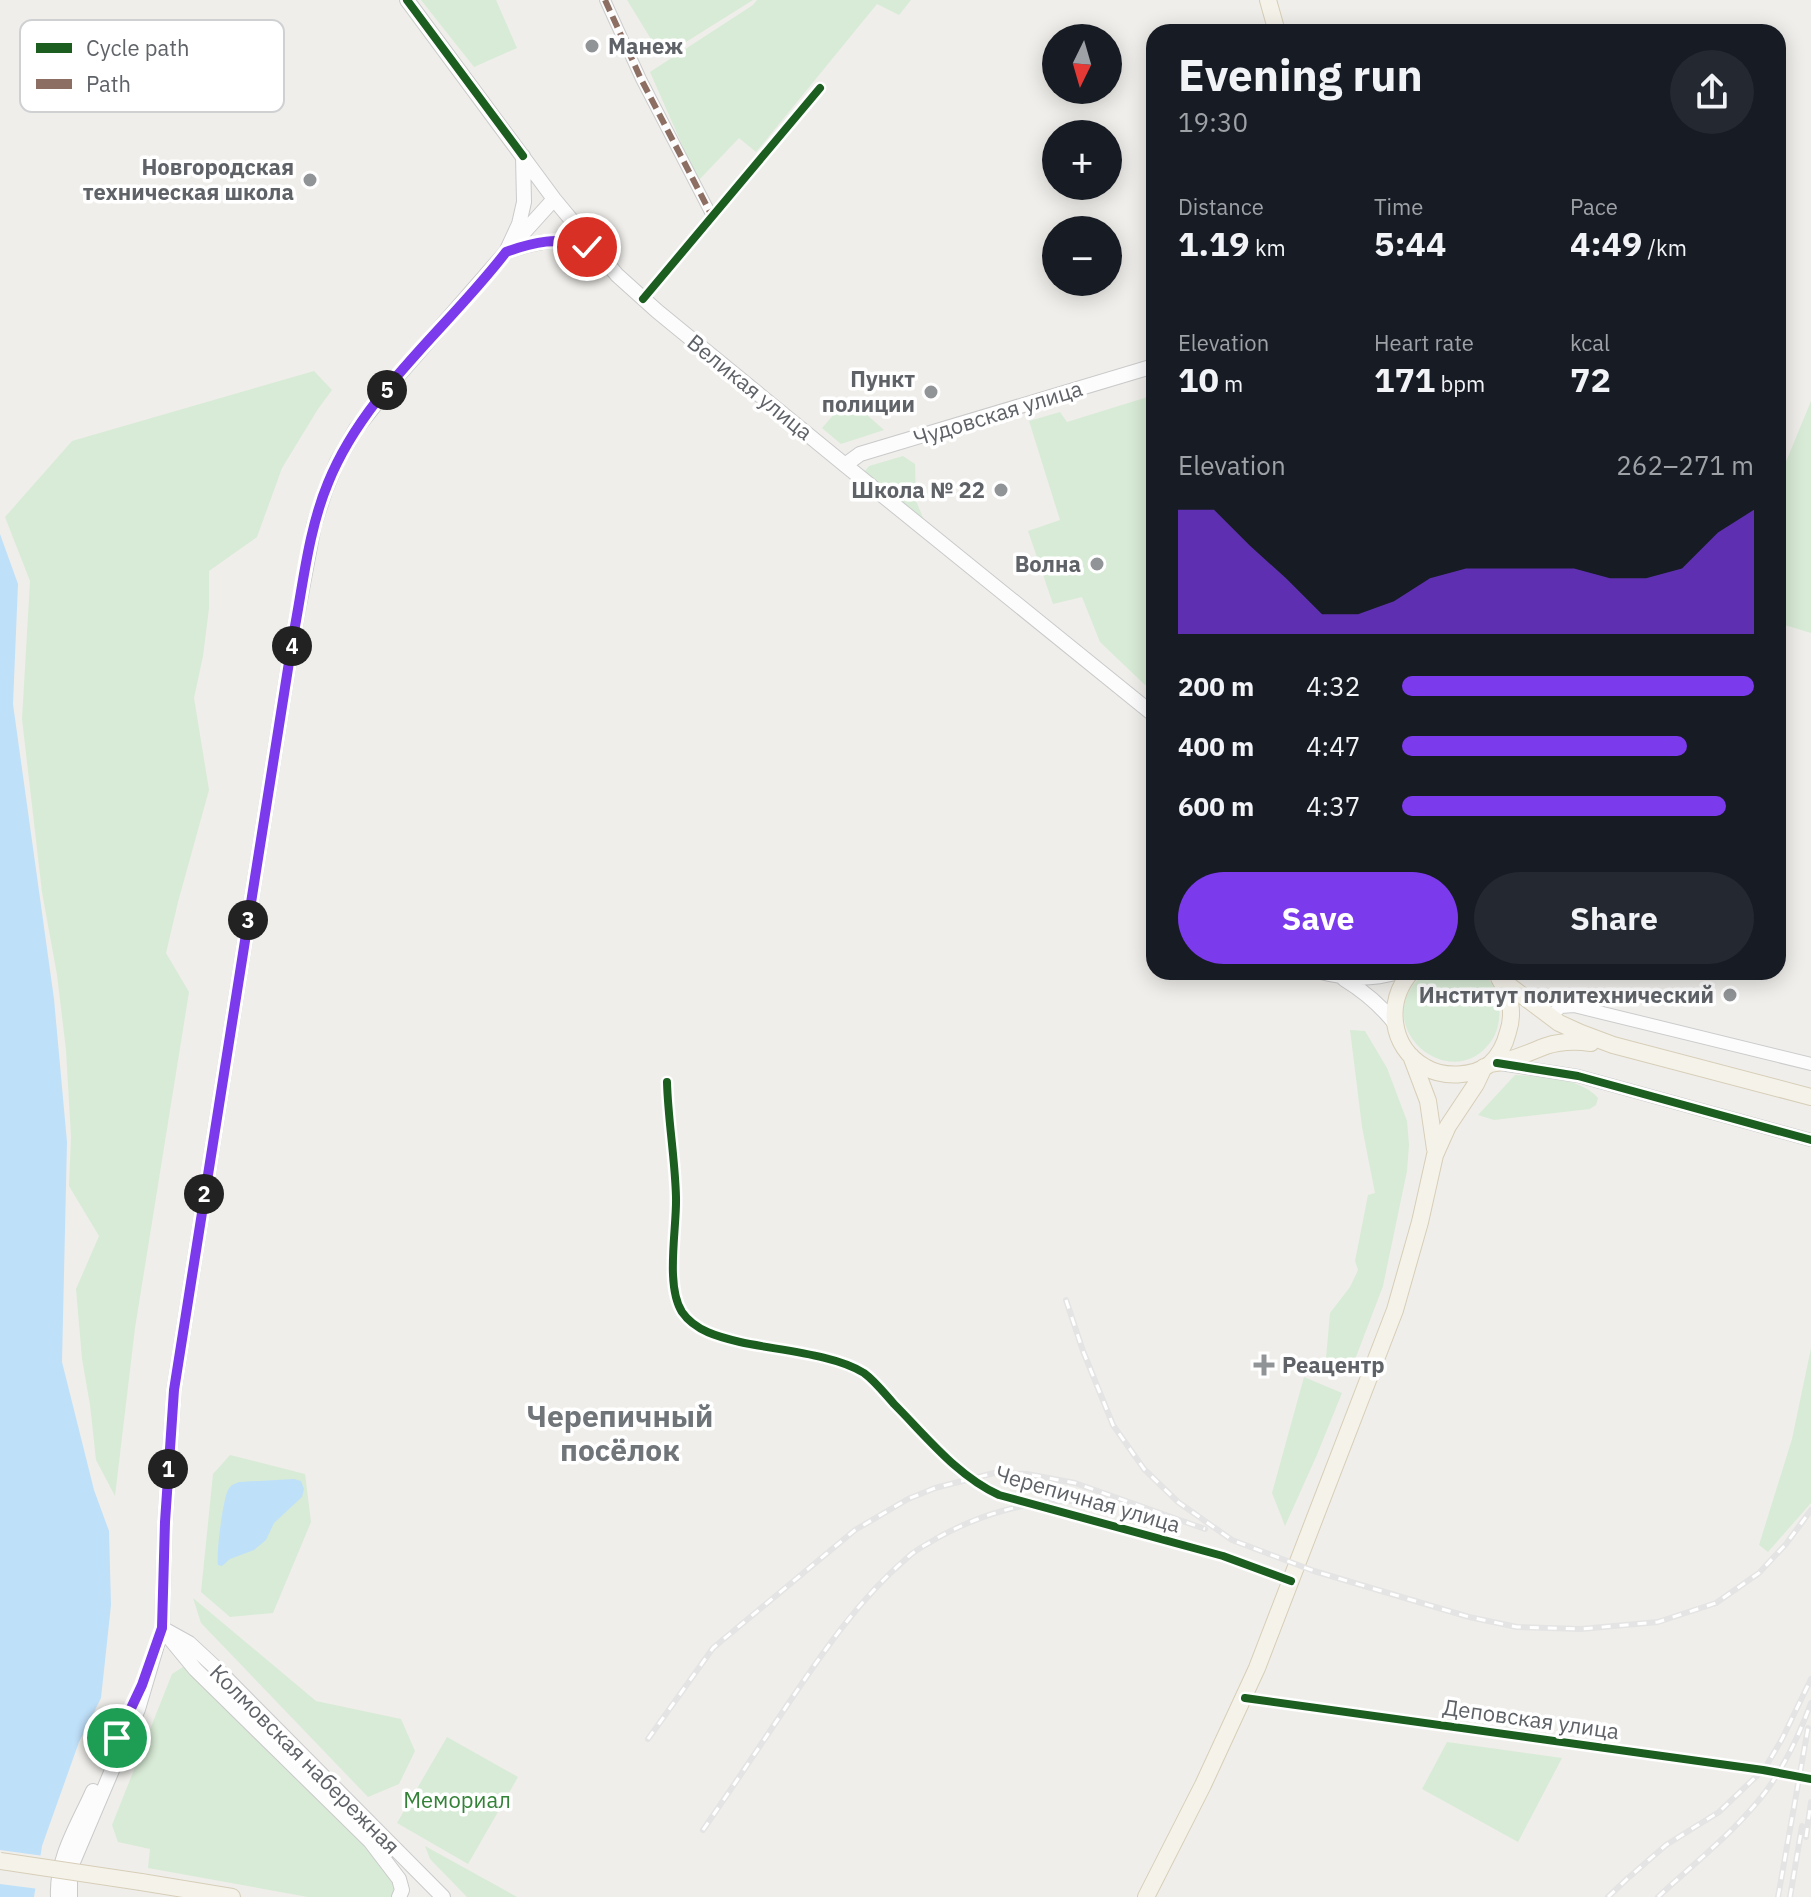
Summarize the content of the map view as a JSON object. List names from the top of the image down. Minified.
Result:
{"streets":{"main road":["Великая улица","Чудовская улица","Колмовская набережная"],"street":["Черепичная улица","Деповская улица"]},"crossings":[["Великая улица","Чудовская улица"]],"districts":["Черепичный посёлок"],"parks":["Мемориал"],"places":{"other":["Манеж","Новгородская техническая школа","Пункт полиции","Школа № 22","Волна","Институт политехнический"],"health":["Реацентр"]},"legend":["Cycle path","Path"],"north":"bottom","page":{"map_buttons":["+","−"],"heading":["Evening run","19:30"],"stats":[["Distance","1.19 km"],["Time","5:44"],["Pace","4:49 /km"],["Elevation","10 m"],["Heart rate","171 bpm"],["kcal","72"]],"pins":["5","4","3","2","1"],"chart":["Elevation","262–271 m"],"list":[{"name":"200 m","note":"4:32"},{"name":"400 m","note":"4:47"},{"name":"600 m","note":"4:37"}],"buttons":["Save","Share"]}}
